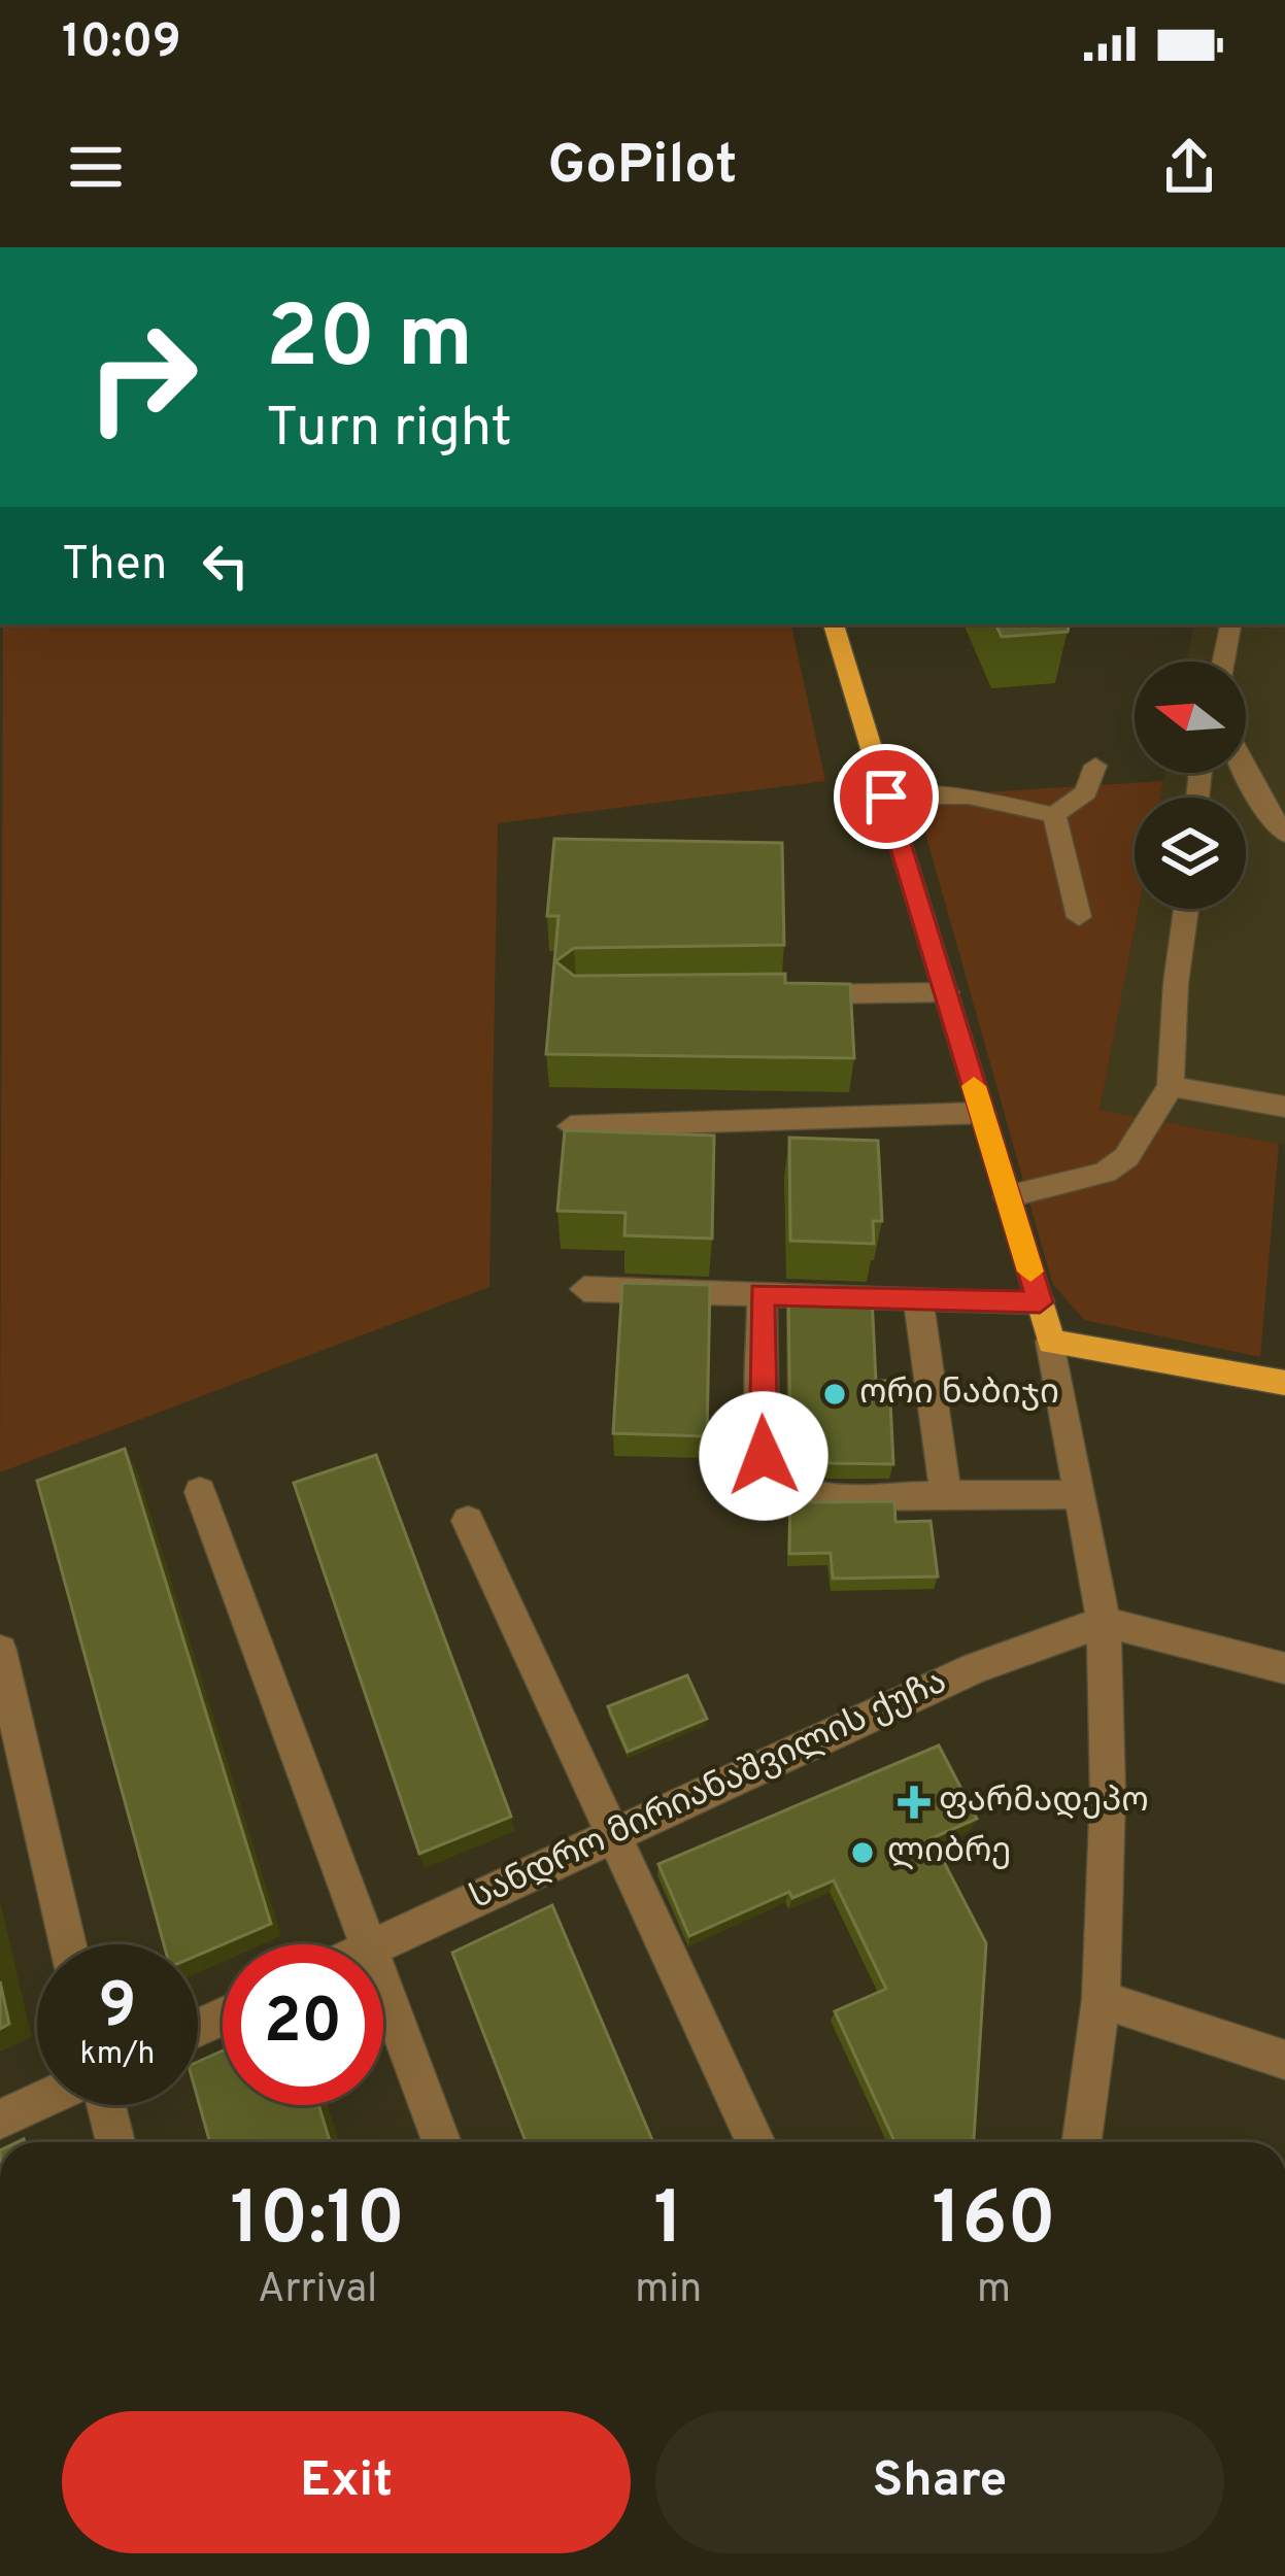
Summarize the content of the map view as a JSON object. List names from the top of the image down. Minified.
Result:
{"streets":{"street":["სანდრო მირიანაშვილის ქუჩა"]},"places":{"other":["ორი ნაბიჯი","ლიბრე"],"health":["ფარმადეპო"]},"north":"left","page":{"status":"10:09","header":"GoPilot","turn":["20 m","Turn right"],"then":"Then","speed":"9 km/h","limit":"20","eta":["10:10","Arrival","1","min","160","m"],"buttons":["Exit","Share"]}}
